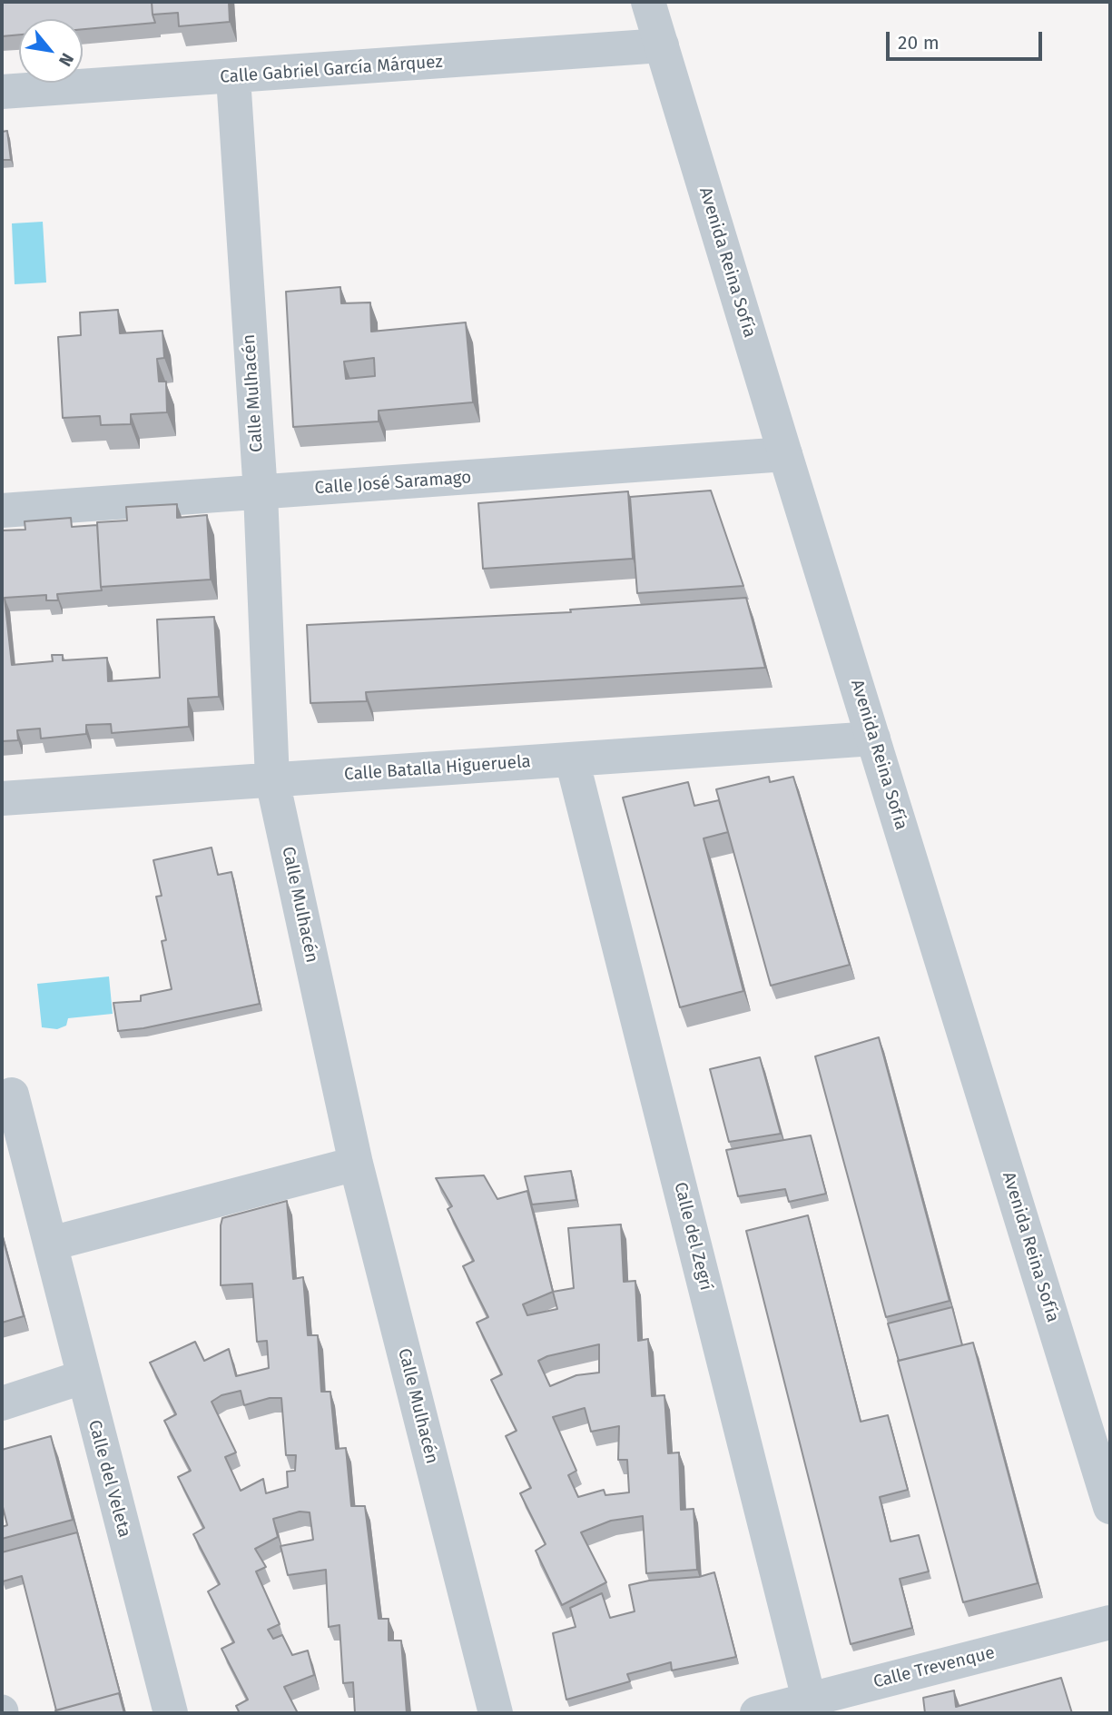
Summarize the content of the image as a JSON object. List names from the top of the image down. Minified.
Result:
{"streets":{"street":["Calle Gabriel García Márquez","Avenida Reina Sofía","Calle Mulhacén","Calle José Saramago","Calle Batalla Higueruela","Calle del Zegrí","Calle del Veleta","Calle Trevenque"]},"crossings":[["Calle Gabriel García Márquez","Avenida Reina Sofía"],["Calle Gabriel García Márquez","Calle Mulhacén"],["Avenida Reina Sofía","Calle José Saramago"],["Avenida Reina Sofía","Calle Batalla Higueruela"],["Calle Mulhacén","Calle José Saramago"],["Calle Mulhacén","Calle Batalla Higueruela"],["Calle Batalla Higueruela","Calle del Zegrí"],["Calle del Zegrí","Calle Trevenque"]],"scale_bar":"20 m","north":"bottom right"}
